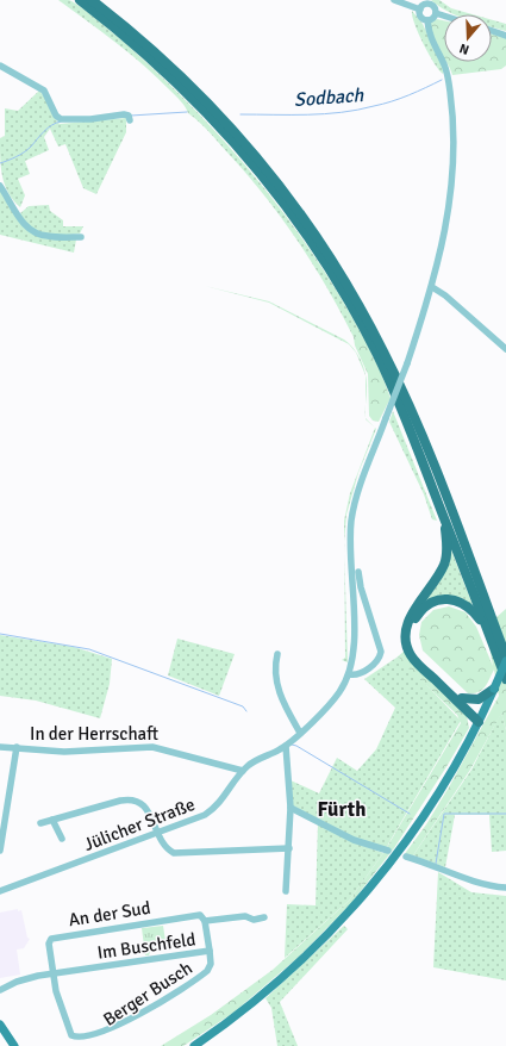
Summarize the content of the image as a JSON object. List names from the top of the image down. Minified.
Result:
{"streets":{"street":["In der Herrschaft","Jülicher Straße","An der Sud","Im Buschfeld","Berger Busch"]},"crossings":[["In der Herrschaft","Jülicher Straße"],["An der Sud","Im Buschfeld"],["An der Sud","Berger Busch"],["Im Buschfeld","Berger Busch"]],"districts":["Fürth"],"water":["Sodbach"],"north":"bottom"}
